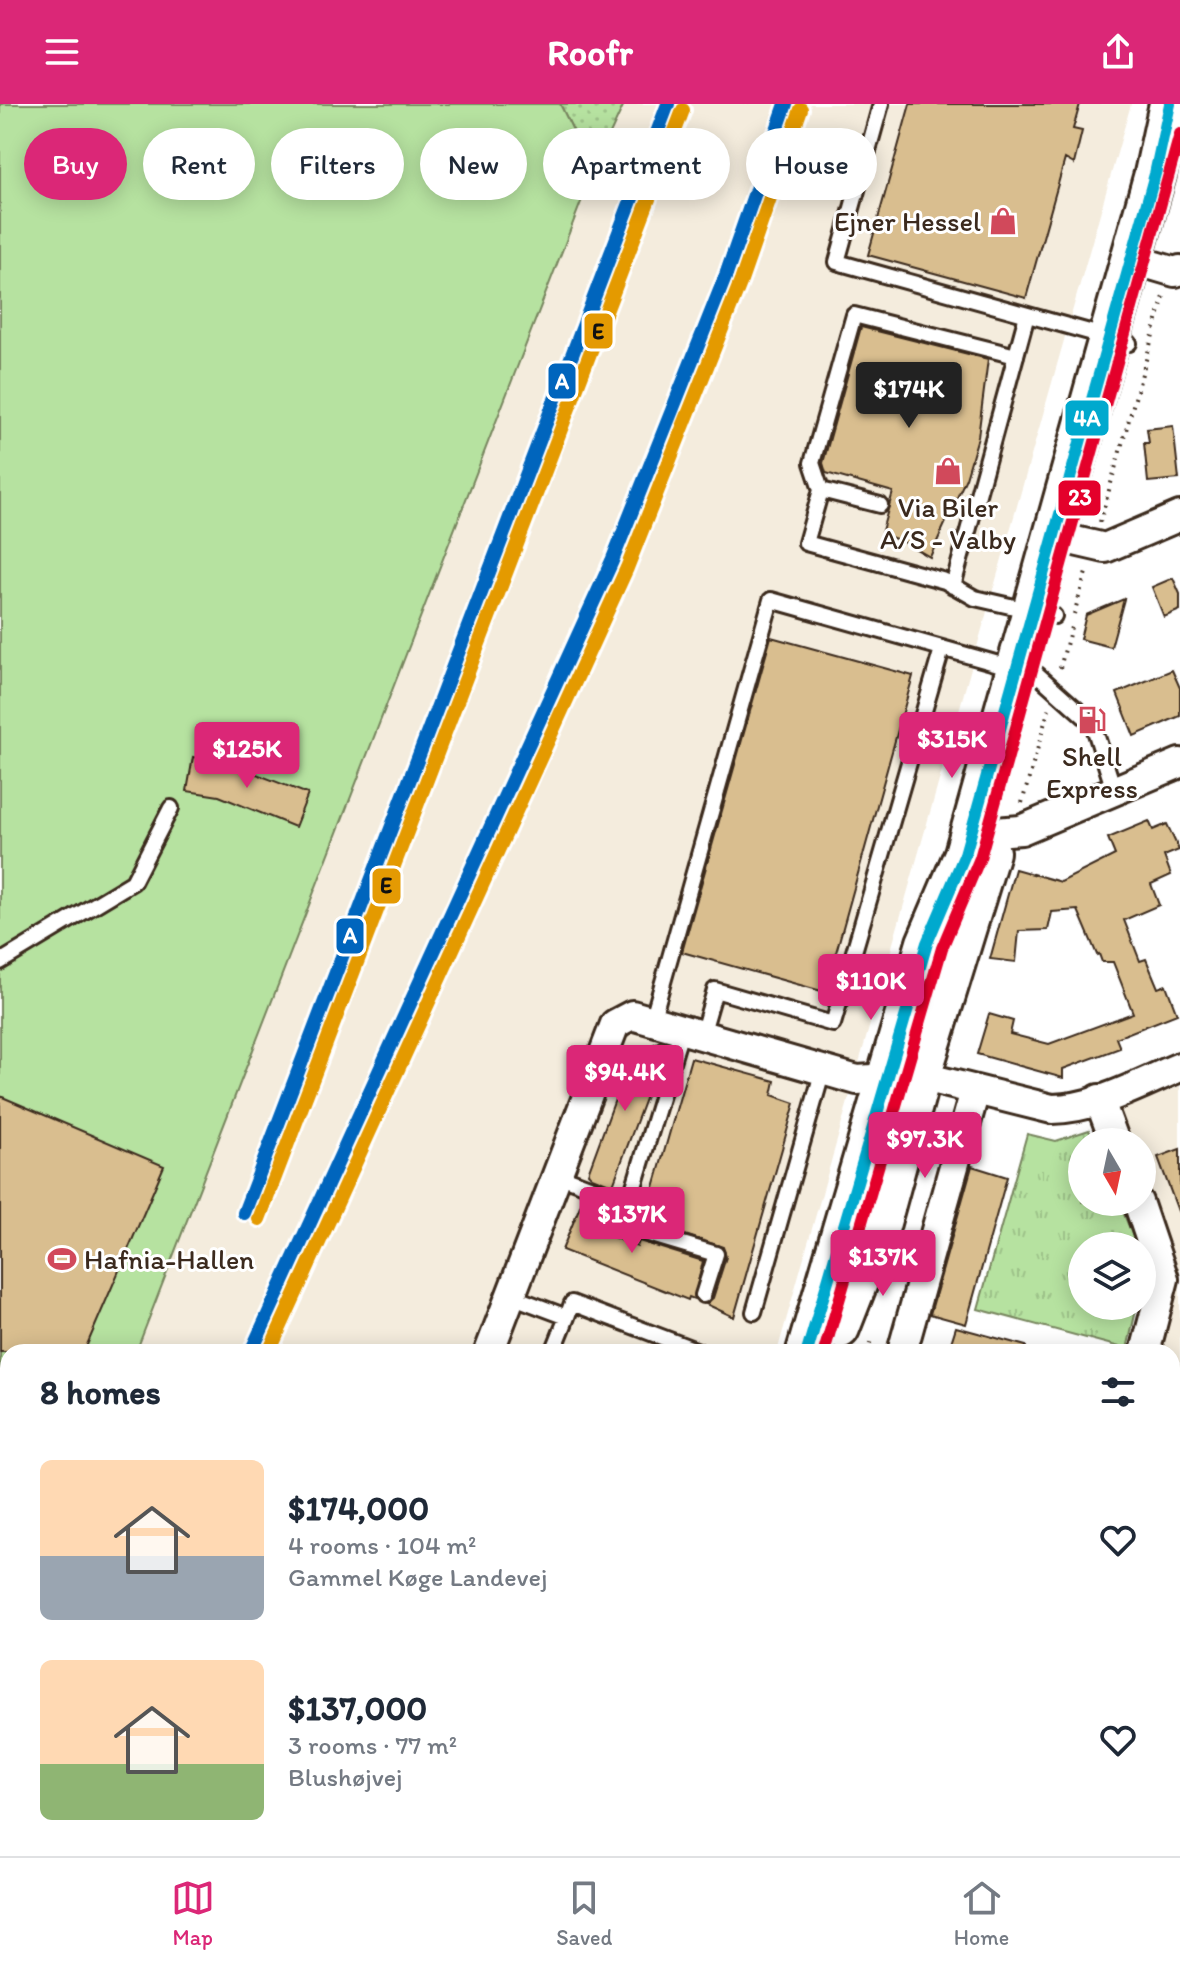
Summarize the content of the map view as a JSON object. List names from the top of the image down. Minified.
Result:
{"places":{"shop":["Ejner Hessel","Via Biler A/S - Valby"],"fuel station":["Shell Express"],"sports":["Hafnia-Hallen"]},"lines":["transit line A","transit line 4A","transit line E","transit line 23"],"north":"bottom","page":{"header":"Roofr","chip":["Buy","Rent","Filters","New","Apartment","House"],"price":["$174K","$315K","$125K","$110K","$94.4K","$97.3K","$137K","$137K"],"heading":"8 homes","list":[{"name":"$174,000","note":"4 rooms · 104 m² · Gammel Køge Landevej"},{"name":"$137,000","note":"3 rooms · 77 m² · Blushøjvej"}],"tabs":["Map","Saved","Home"]}}
